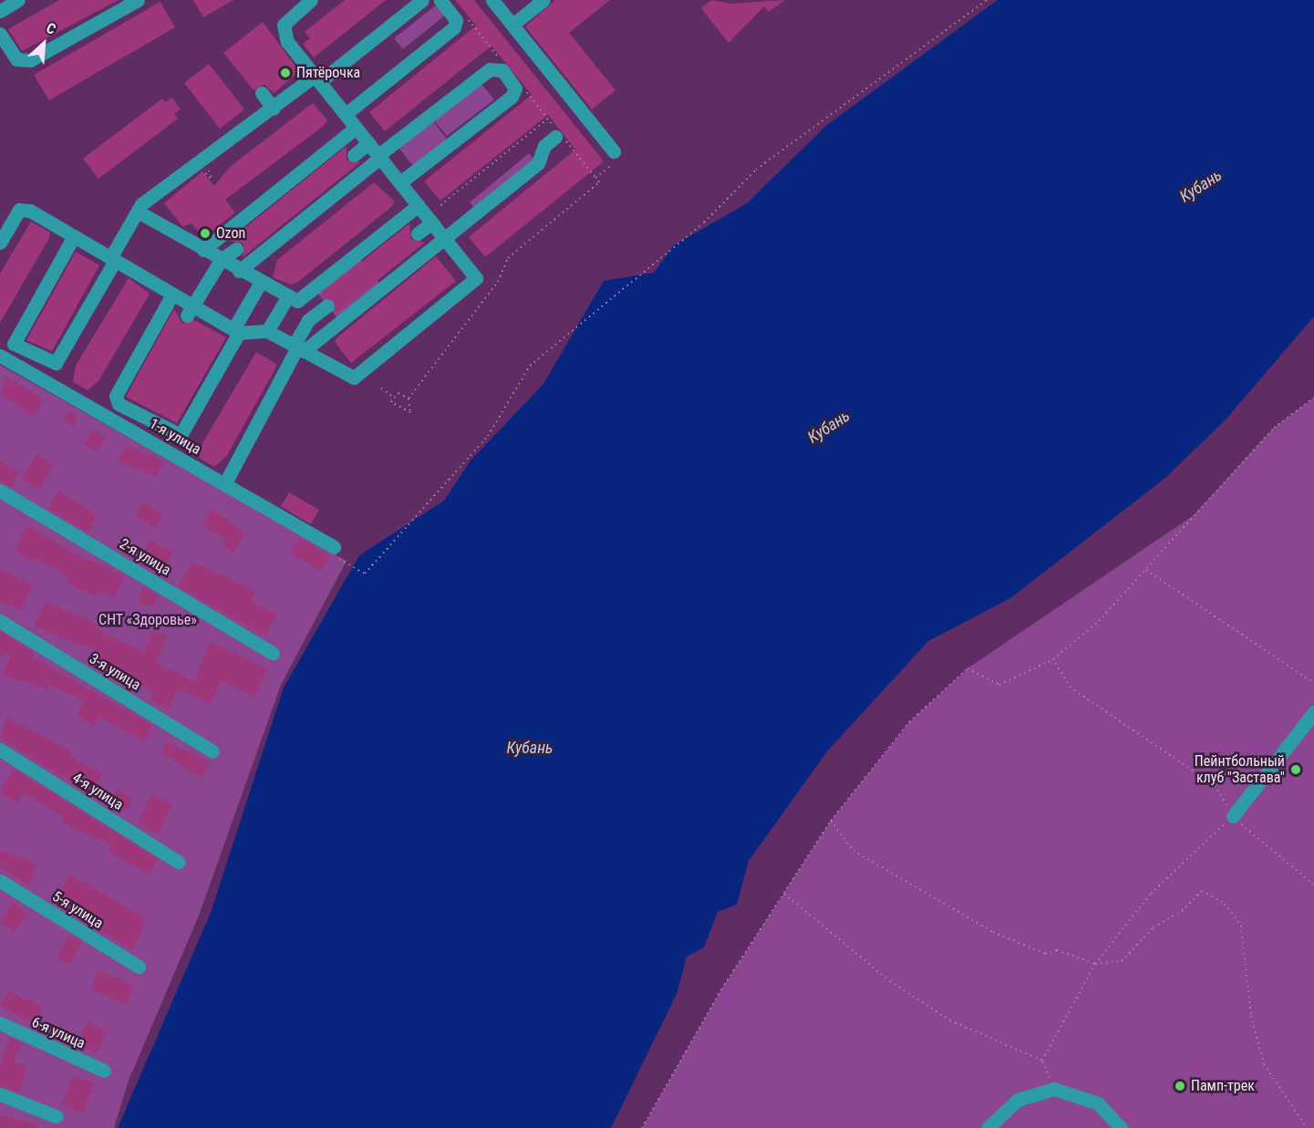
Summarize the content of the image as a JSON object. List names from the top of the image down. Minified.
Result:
{"streets":{"street":["1-я улица","2-я улица","3-я улица","4-я улица","5-я улица","6-я улица"]},"water":["Кубань"],"parks":["СНТ «Здоровье»"],"places":["Пятёрочка","Ozon","Пейнтбольный клуб \"Застава\"","Памп-трек"],"north":"top right"}
